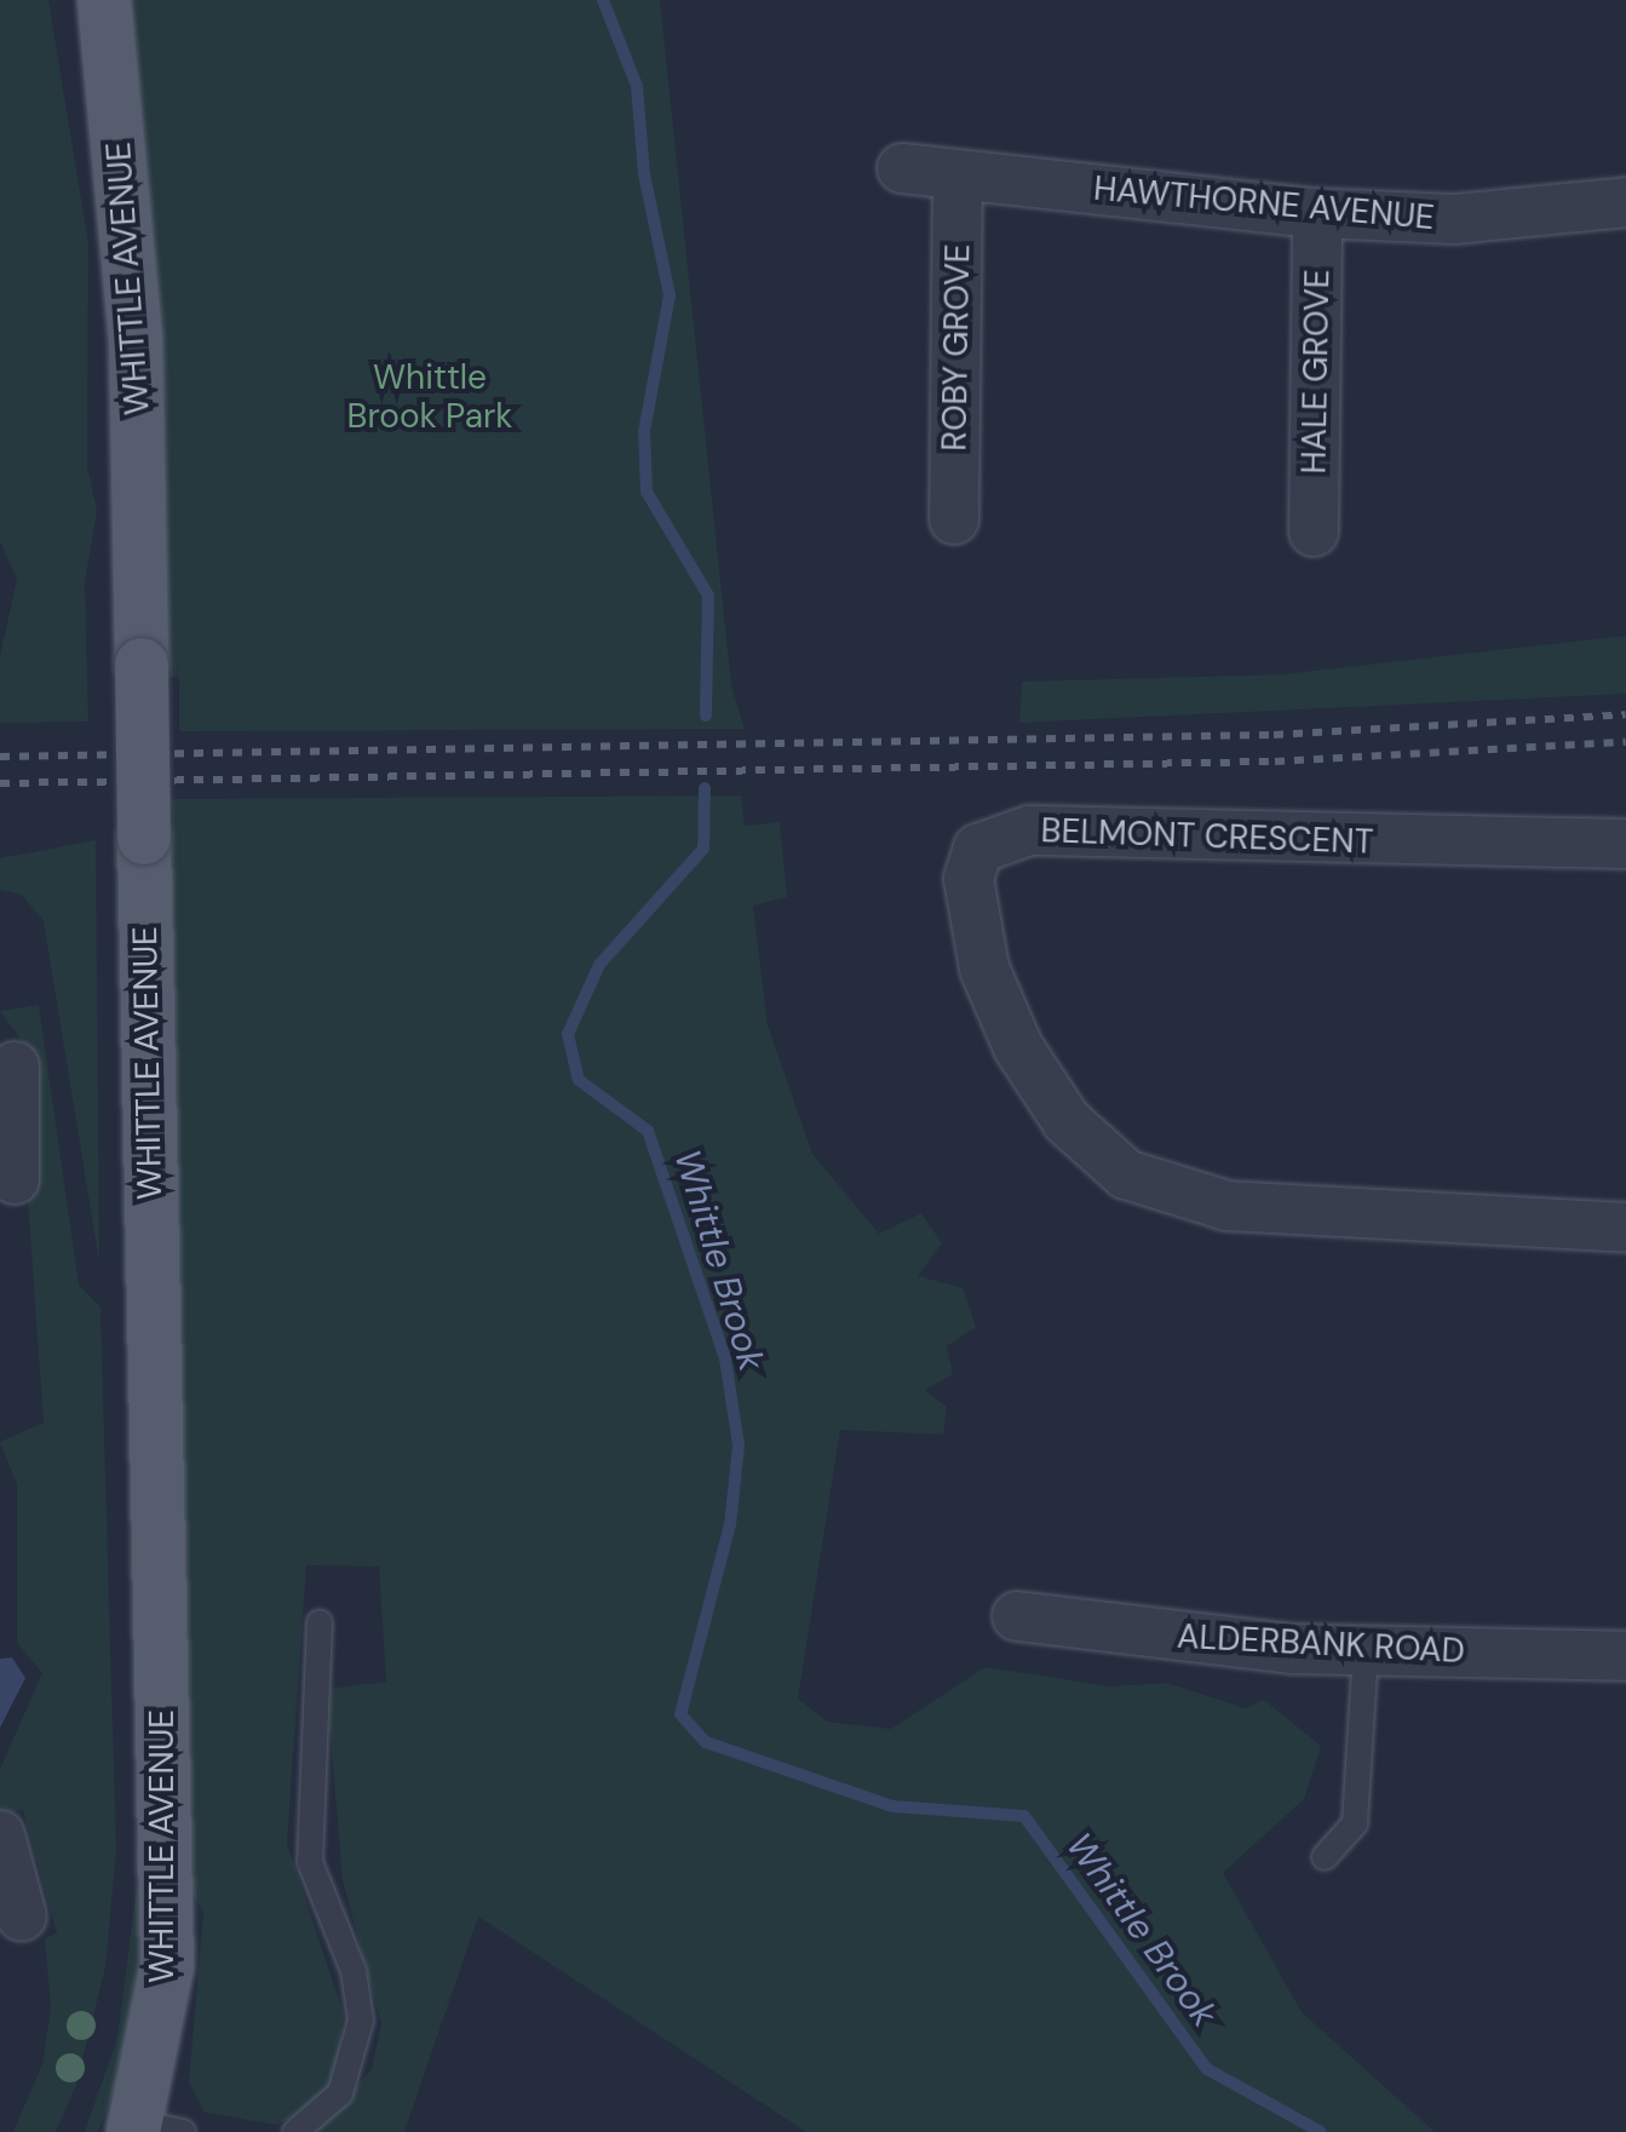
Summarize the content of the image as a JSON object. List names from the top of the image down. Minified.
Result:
{"streets":{"main road":["WHITTLE AVENUE"],"street":["HAWTHORNE AVENUE","ROBY GROVE","HALE GROVE","BELMONT CRESCENT","ALDERBANK ROAD"]},"crossings":[["HAWTHORNE AVENUE","ROBY GROVE"],["HAWTHORNE AVENUE","HALE GROVE"]],"water":["Whittle Brook"],"parks":["Whittle Brook Park"]}
